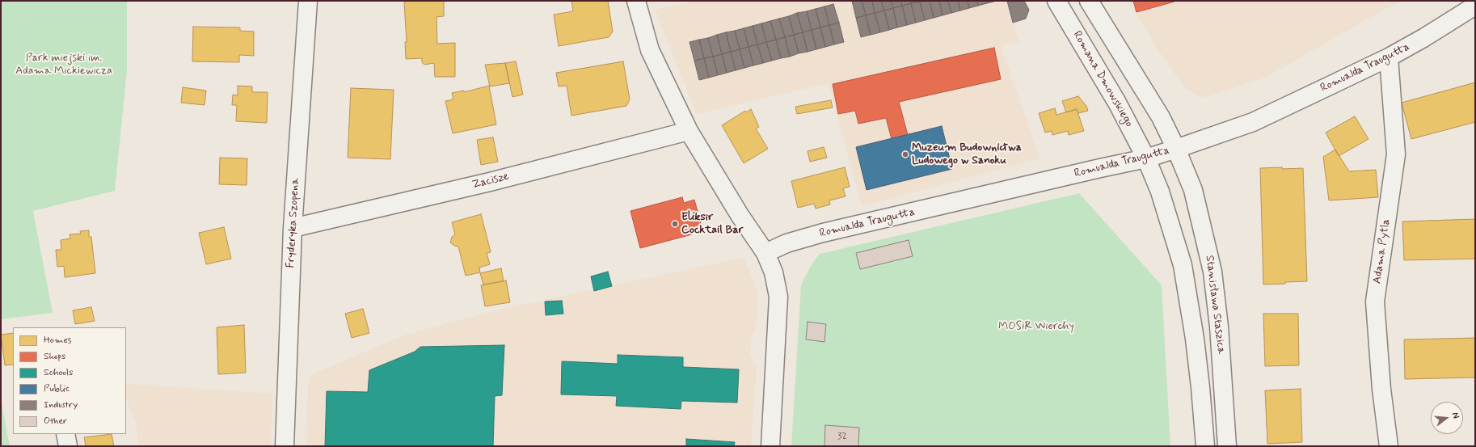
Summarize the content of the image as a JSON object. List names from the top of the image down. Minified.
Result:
{"streets":{"street":["Romualda Traugutta","Romana Dmowskiego","Zacisze","Fryderyka Szopena","Adama Pytla","Stanisława Staszica"]},"crossings":[["Romualda Traugutta","Romana Dmowskiego"],["Romualda Traugutta","Adama Pytla"],["Romualda Traugutta","Stanisława Staszica"],["Zacisze","Fryderyka Szopena"]],"parks":["Park miejski im. Adama Mickiewicza","MOSiR Wierchy"],"places":["Muzeum Budownictwa Ludowego w Sanoku","Eliksir Cocktail Bar"],"house_numbers":["32"],"legend":["Homes","Shops","Schools","Public","Industry","Other"],"north":"right"}
